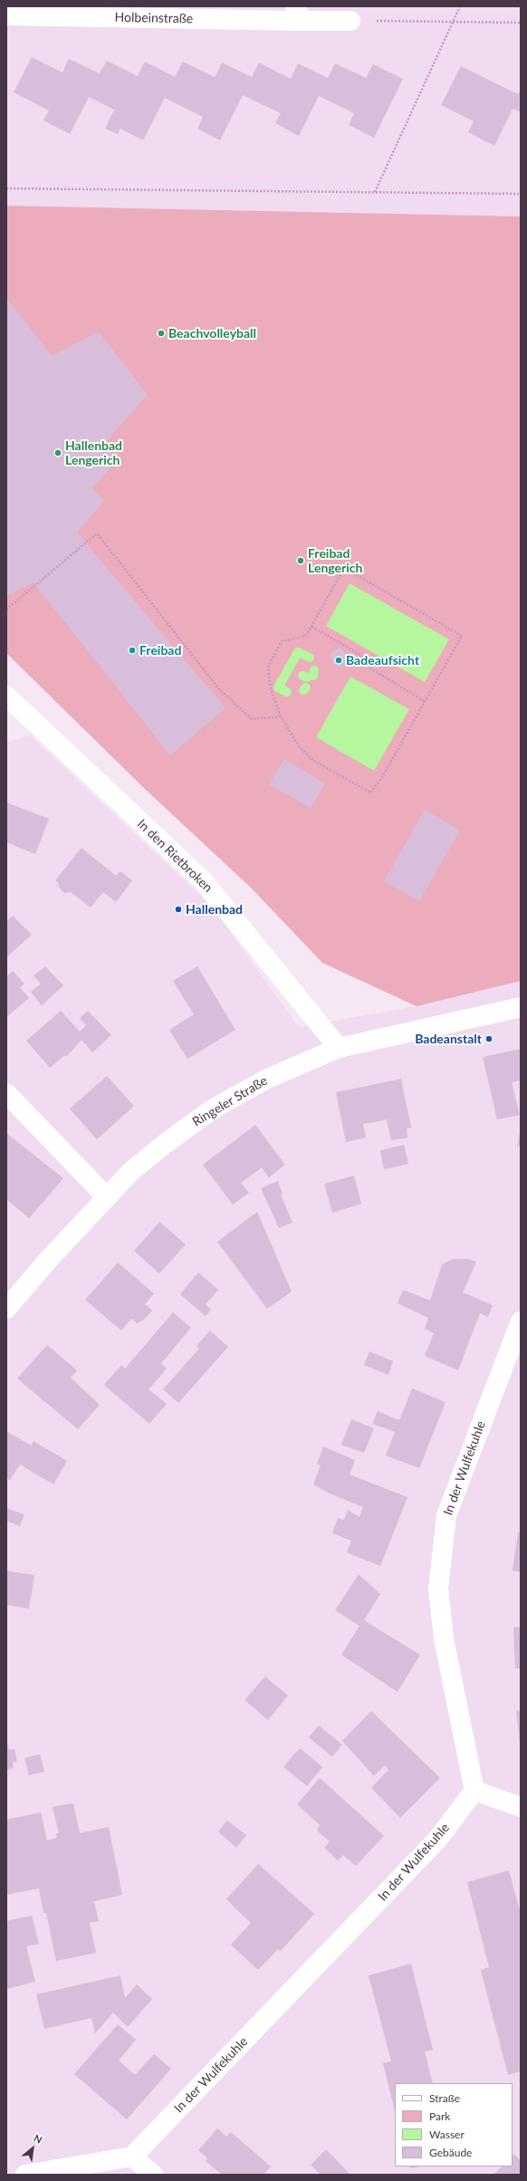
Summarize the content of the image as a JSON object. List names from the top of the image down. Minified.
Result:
{"streets":{"street":["Holbeinstraße","In den Rietbroken","Ringeler Straße","In der Wulfekuhle"]},"crossings":[["In den Rietbroken","Ringeler Straße"]],"places":["Beachvolleyball","Hallenbad Lengerich","Freibad Lengerich","Freibad","Badeaufsicht","Hallenbad","Badeanstalt"],"legend":["Straße","Park","Wasser","Gebäude"],"north":"top right"}
